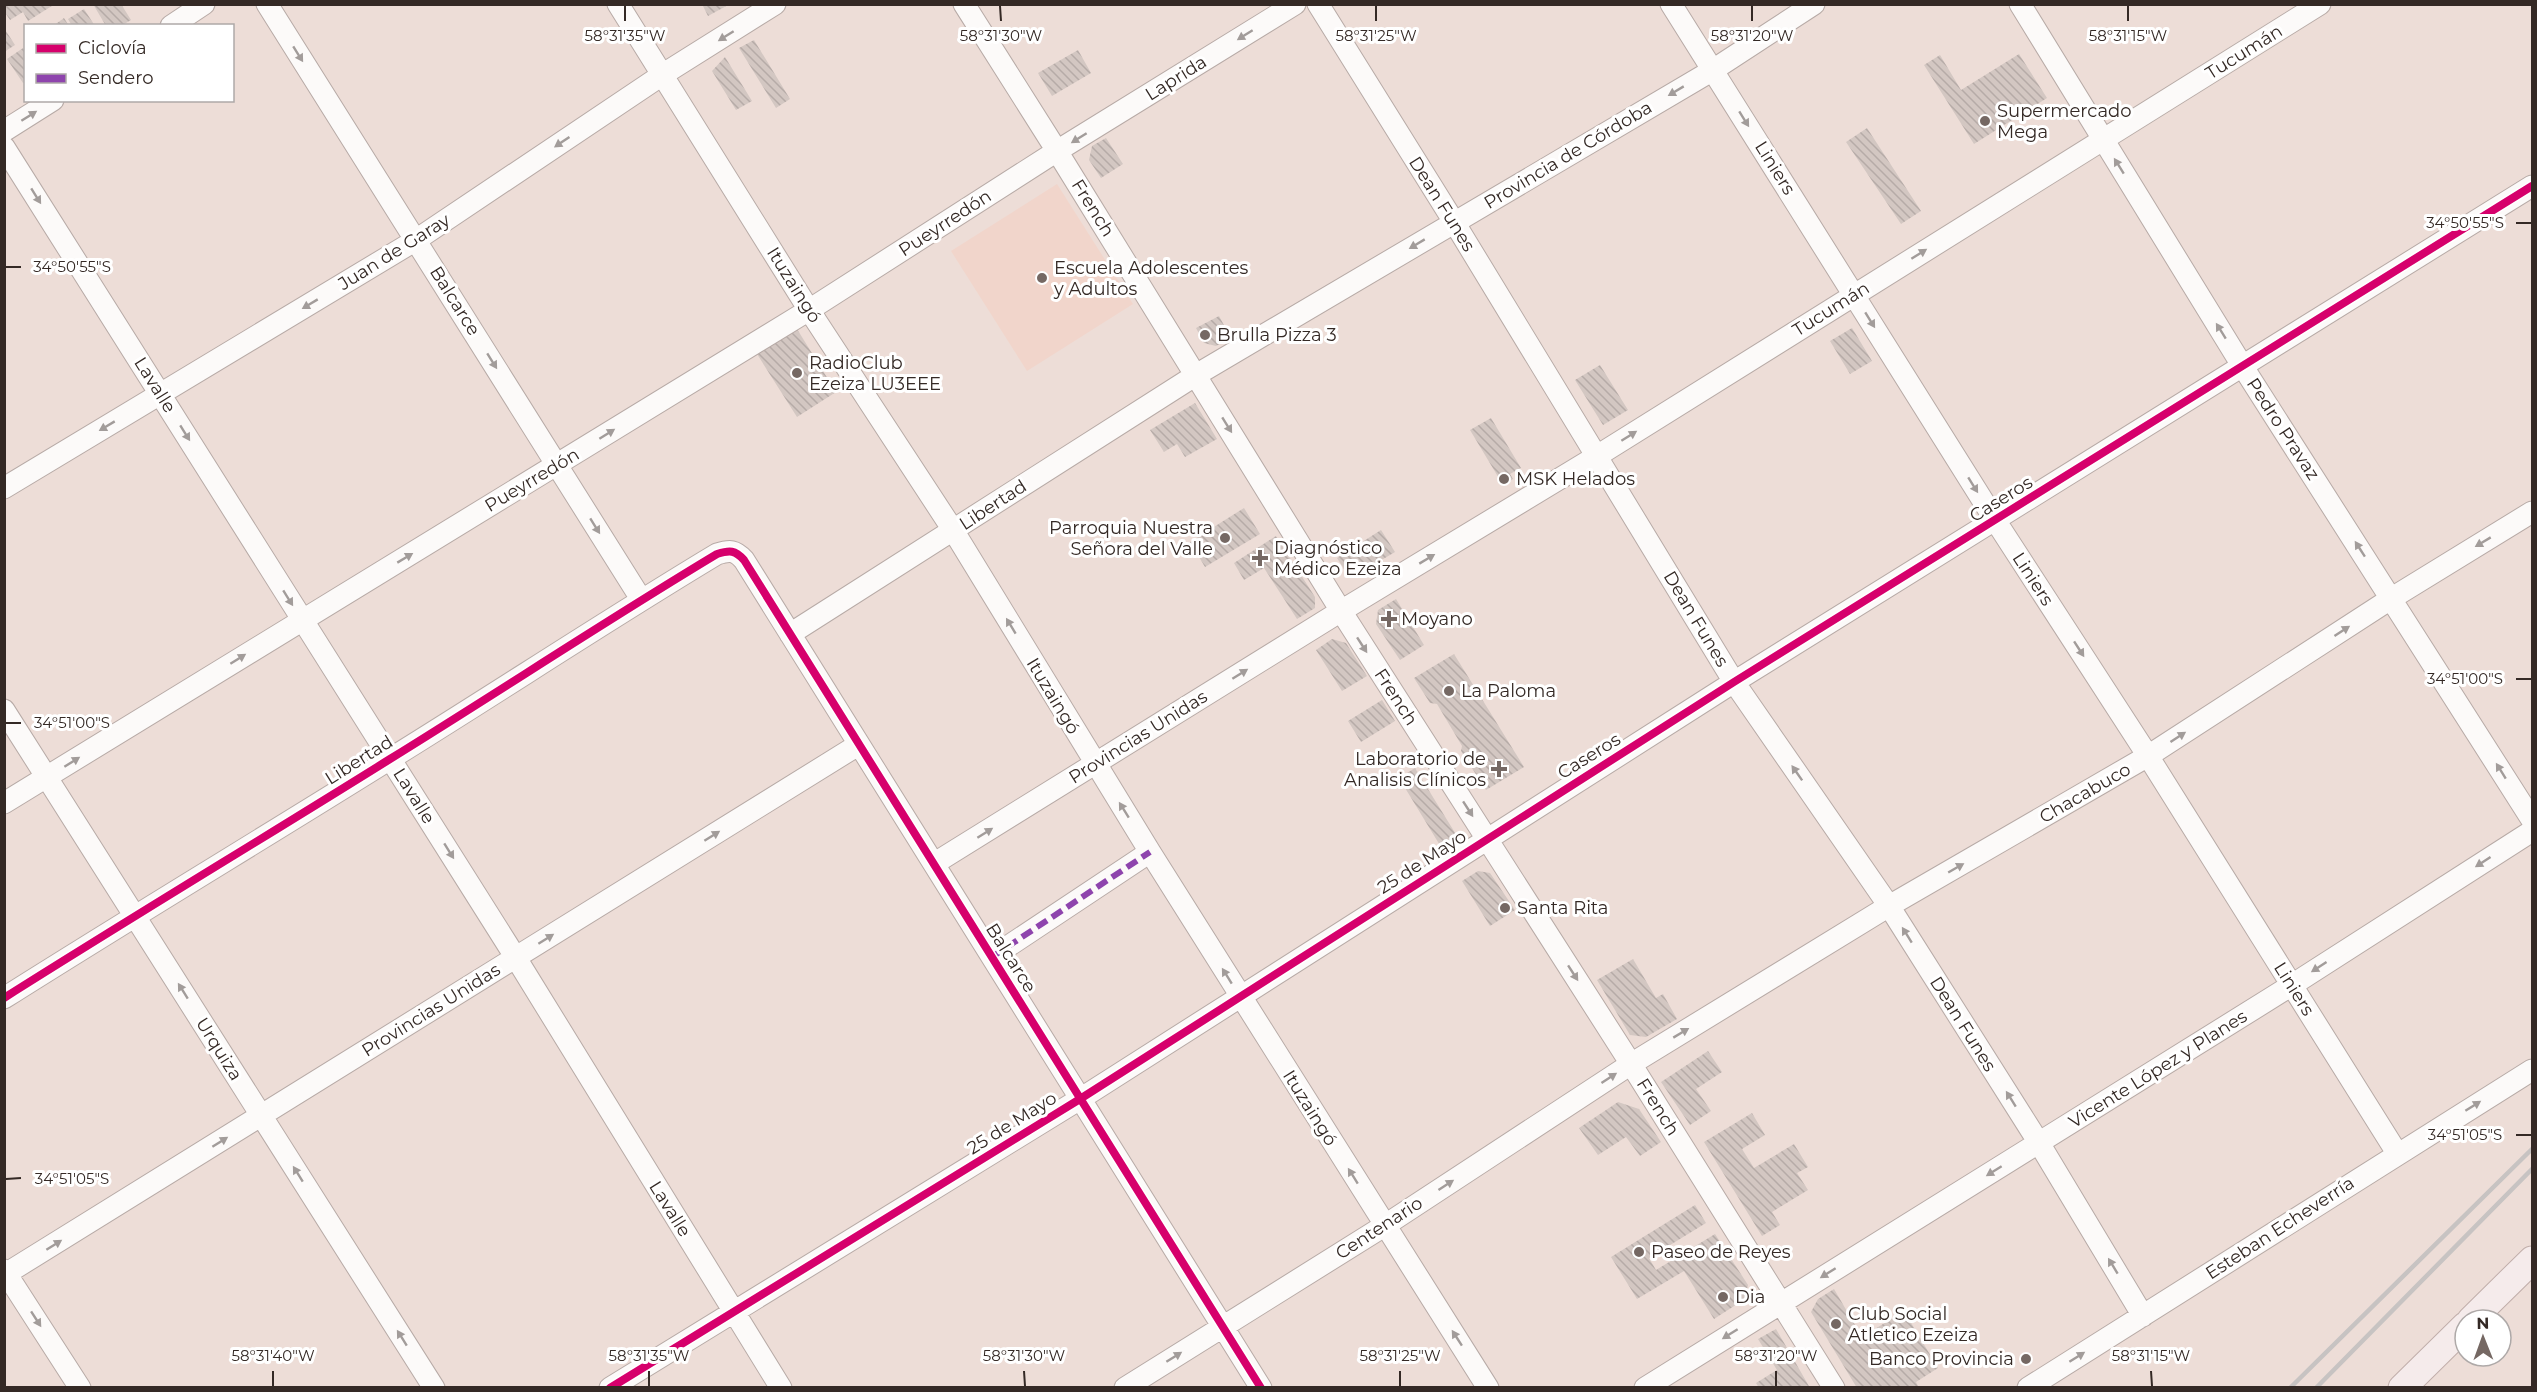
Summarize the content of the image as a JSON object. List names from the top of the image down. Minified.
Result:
{"streets":{"street":["Tucumán","Laprida","Provincia de Córdoba","Liniers","Dean Funes","French","Pueyrredón","Juan de Garay","Ituzaingó","Balcarce","Lavalle","Pedro Pravaz","Caseros","Libertad","Provincias Unidas","Chacabuco","25 de Mayo","Urquiza","Vicente López y Planes","Centenario","Esteban Echeverría"]},"crossings":[["Tucumán","Liniers"],["Tucumán","Dean Funes"],["Tucumán","French"],["Tucumán","Pedro Pravaz"],["Tucumán","Provincias Unidas"],["Laprida","French"],["Laprida","Pueyrredón"],["Provincia de Córdoba","Liniers"],["Provincia de Córdoba","Dean Funes"],["Provincia de Córdoba","French"],["Provincia de Córdoba","Libertad"],["Liniers","Caseros"],["Liniers","Chacabuco"],["Liniers","Vicente López y Planes"],["Liniers","Esteban Echeverría"],["Dean Funes","Caseros"],["Dean Funes","Chacabuco"],["Dean Funes","Vicente López y Planes"],["Dean Funes","Esteban Echeverría"],["French","Pueyrredón"],["French","Caseros"],["French","Libertad"],["French","Provincias Unidas"],["French","Chacabuco"],["French","25 de Mayo"],["French","Vicente López y Planes"],["French","Centenario"],["Pueyrredón","Ituzaingó"],["Pueyrredón","Balcarce"],["Pueyrredón","Lavalle"],["Pueyrredón","Urquiza"],["Juan de Garay","Ituzaingó"],["Juan de Garay","Balcarce"],["Juan de Garay","Lavalle"],["Ituzaingó","Libertad"],["Ituzaingó","Provincias Unidas"],["Ituzaingó","25 de Mayo"],["Ituzaingó","Centenario"],["Balcarce","Libertad"],["Balcarce","Provincias Unidas"],["Balcarce","25 de Mayo"],["Balcarce","Centenario"],["Lavalle","Libertad"],["Lavalle","Provincias Unidas"],["Lavalle","25 de Mayo"],["Pedro Pravaz","Caseros"],["Pedro Pravaz","Chacabuco"],["Caseros","25 de Mayo"],["Libertad","Urquiza"],["Provincias Unidas","Urquiza"],["Chacabuco","Centenario"]],"one_way":["Tucumán","Laprida","Provincia de Córdoba","Liniers","Dean Funes","French","Pueyrredón","Juan de Garay","Ituzaingó","Balcarce","Lavalle","Pedro Pravaz","Provincias Unidas","Urquiza","Vicente López y Planes","Centenario","Esteban Echeverría"],"places":{"other":["Supermercado Mega","Escuela Adolescentes y Adultos","Brulla Pizza 3","RadioClub Ezeiza LU3EEE","MSK Helados","Parroquia Nuestra Señora del Valle","La Paloma","Santa Rita","Paseo de Reyes","Dia","Club Social Atletico Ezeiza","Banco Provincia"],"health":["Diagnóstico Médico Ezeiza","Moyano","Laboratorio de Analisis Clínicos"]},"legend":["Ciclovía","Sendero"],"north":"top","coordinates":["58°31'35\"W","58°31'30\"W","58°31'25\"W","58°31'20\"W","58°31'15\"W","34°50'55\"S","34°51'00\"S","34°51'05\"S","58°31'40\"W"]}
